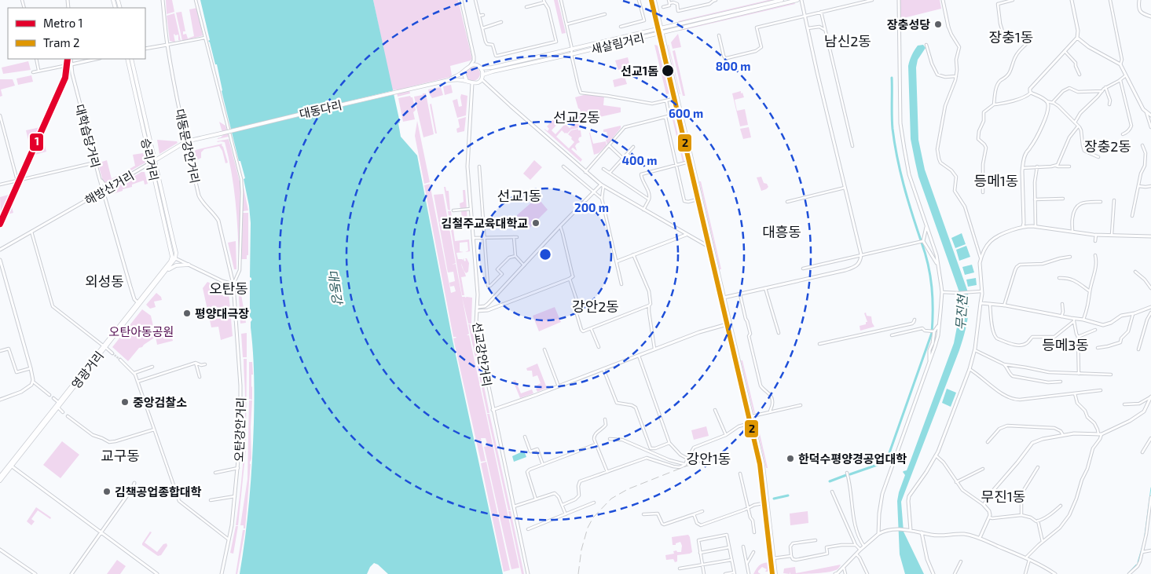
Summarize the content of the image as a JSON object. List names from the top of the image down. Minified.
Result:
{"streets":{"main road":["새살림거리","대동다리","승리거리","해방산거리","영광거리"],"street":["대학습당거리","대동문강안거리","선교강안거리","오탄강안거리"]},"crossings":[["새살림거리","선교강안거리"],["대동다리","해방산거리"],["대학습당거리","해방산거리"],["대학습당거리","영광거리"],["대동문강안거리","해방산거리"],["대동문강안거리","오탄강안거리"],["승리거리","해방산거리"],["승리거리","영광거리"]],"districts":["장충1동","남신2동","선교2동","장충2동","등메1동","선교1동","대흥동","외성동","오탄동","강안2동","등메3동","교구동","강안1동","무진1동"],"water":["대동강","무진천"],"parks":["오탄아동공원"],"places":["장충성당","선교1돔","김철주교육대학교","평양대극장","중앙검찰소","한덕수평양경공업대학","김책공업종합대학"],"lines":["tram line 2","metro line 1"],"legend":["Metro 1","Tram 2"],"rings":["800 m","600 m","400 m","200 m"]}
